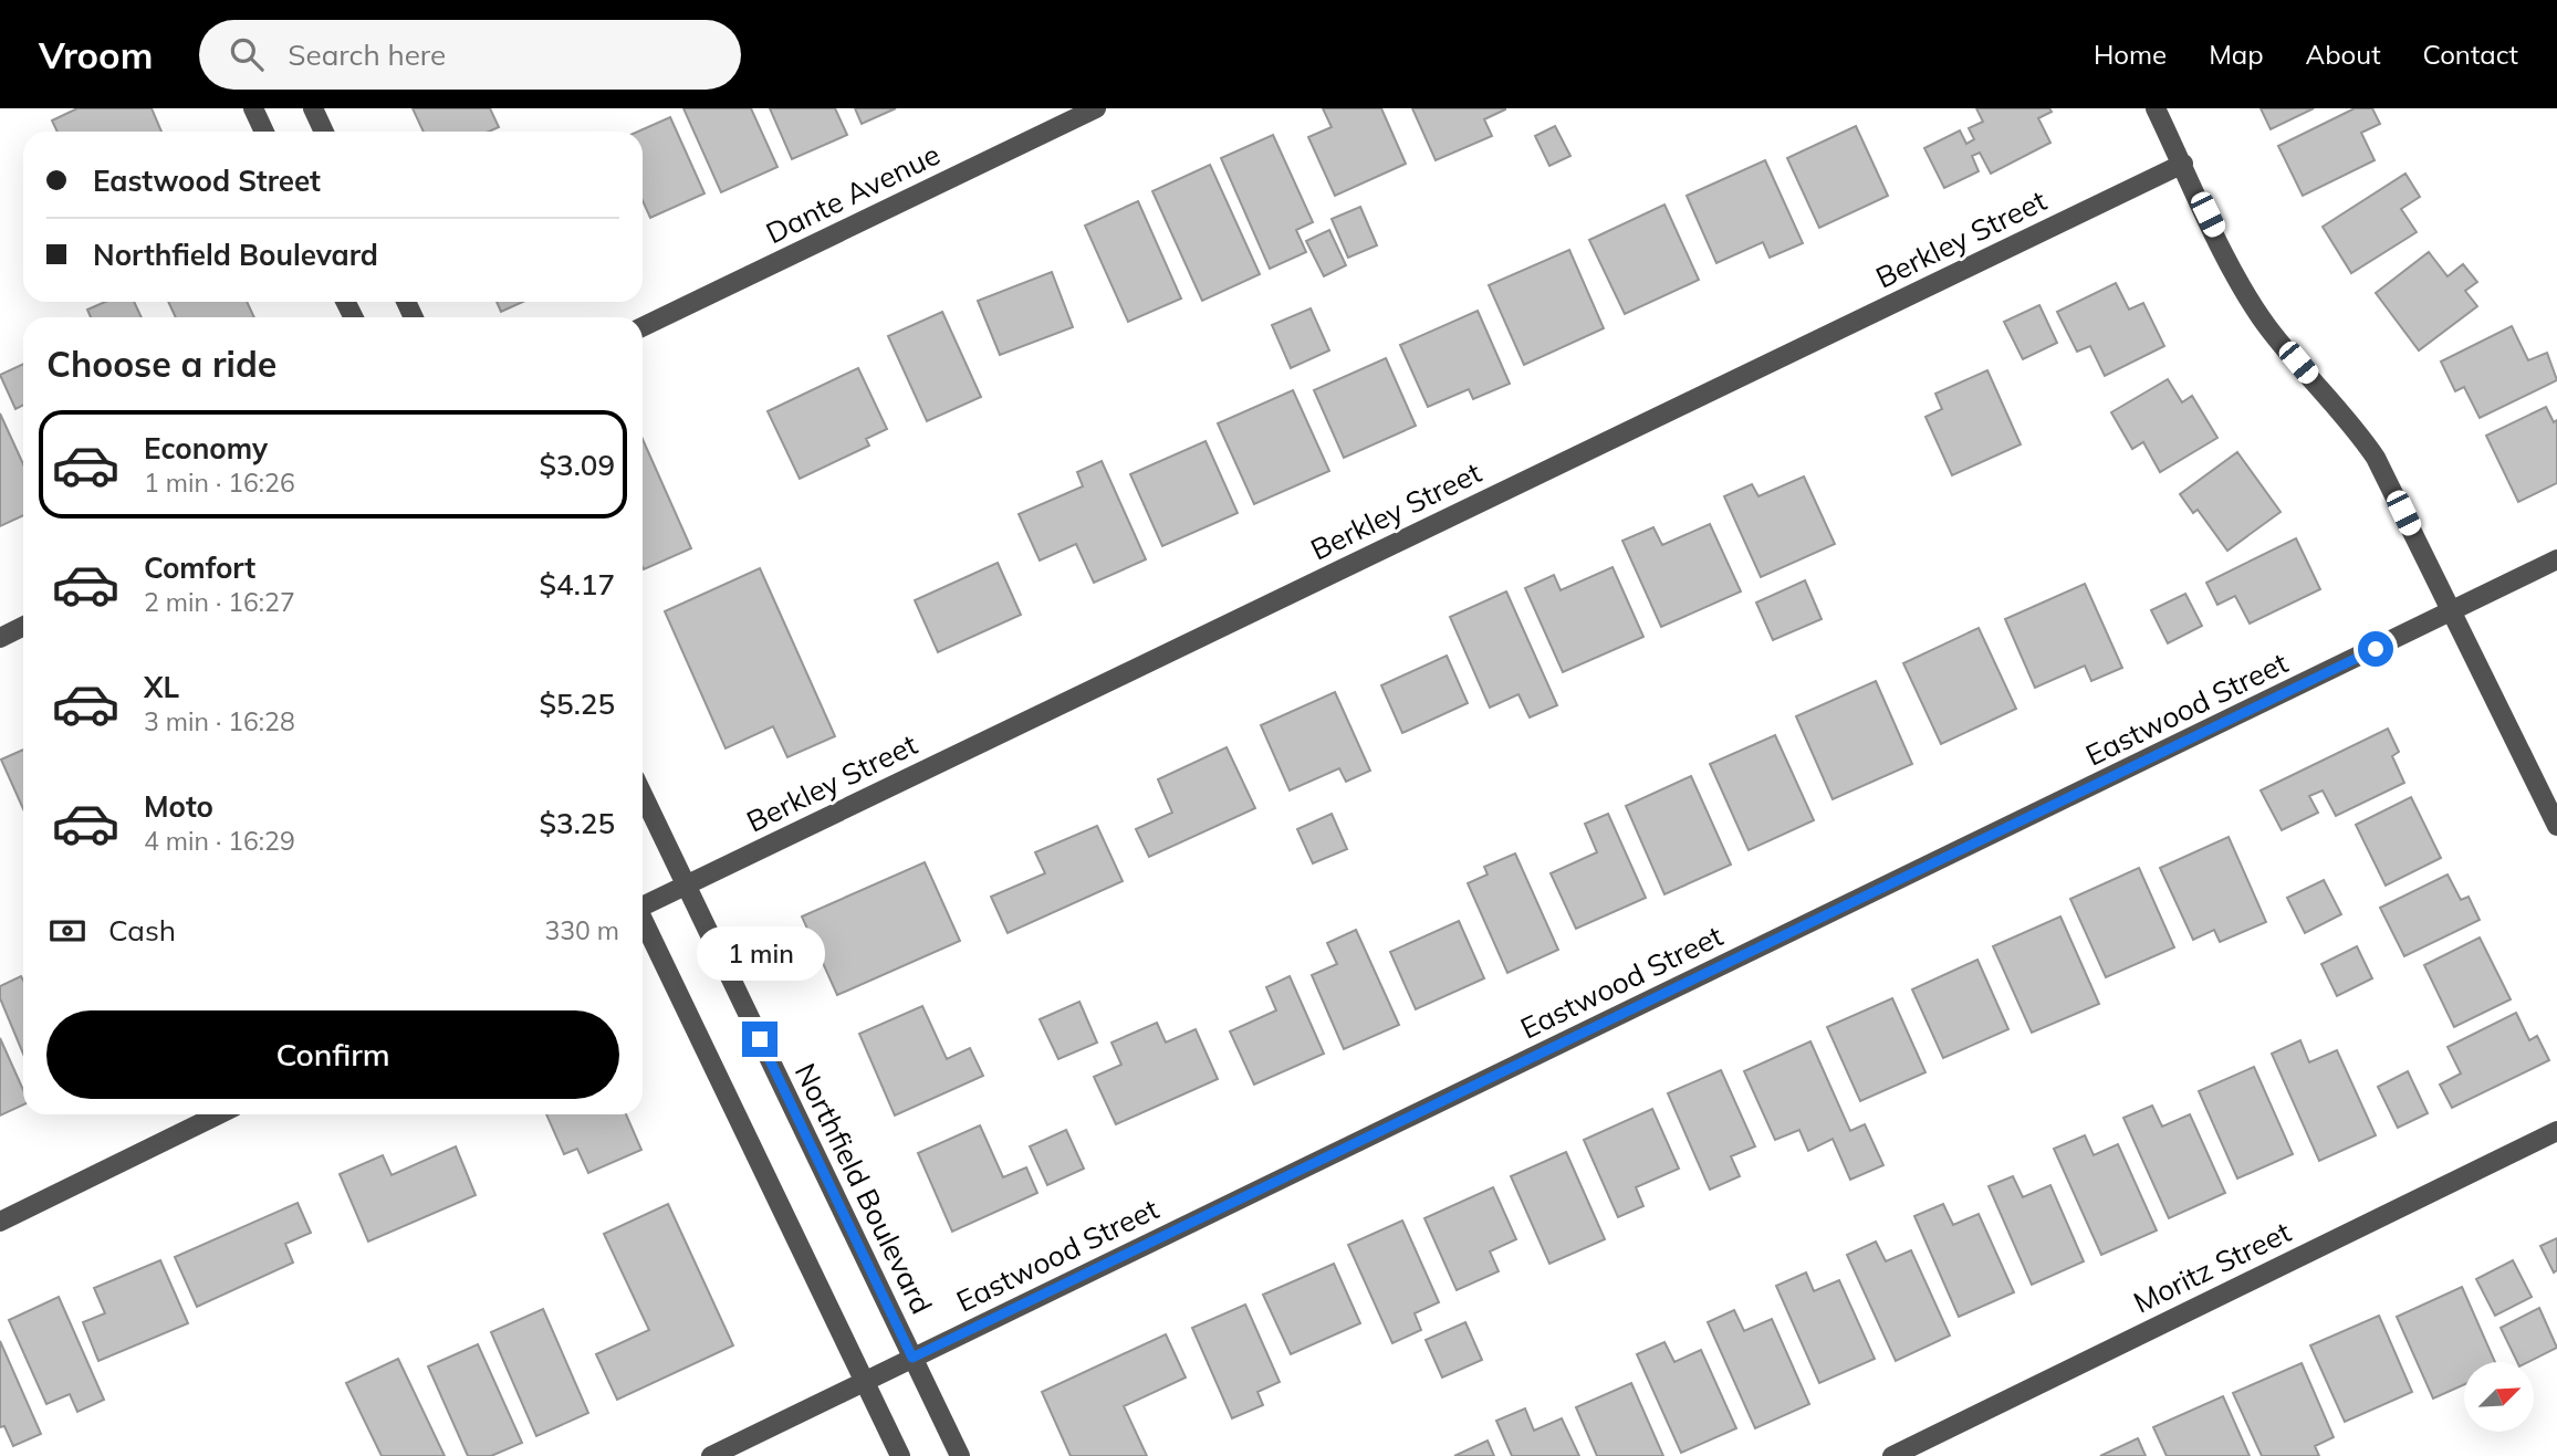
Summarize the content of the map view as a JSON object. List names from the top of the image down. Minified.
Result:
{"streets":{"street":["Dante Avenue","Berkley Street","Eastwood Street","Northfield Boulevard","Moritz Street"]},"crossings":[["Berkley Street","Northfield Boulevard"],["Eastwood Street","Northfield Boulevard"]],"north":"top right","page":{"header":"Vroom","search":"Search here","nav":["Home","Map","About","Contact"],"banner":["Eastwood Street","Northfield Boulevard"],"heading":"Choose a ride","list":[{"name":"Economy","note":"1 min · 16:26","value":"$3.09"},{"name":"Comfort","note":"2 min · 16:27","value":"$4.17"},{"name":"XL","note":"3 min · 16:28","value":"$5.25"},{"name":"Moto","note":"4 min · 16:29","value":"$3.25"}],"pay":["Cash","330 m"],"bubble":"1 min","buttons":"Confirm"}}
